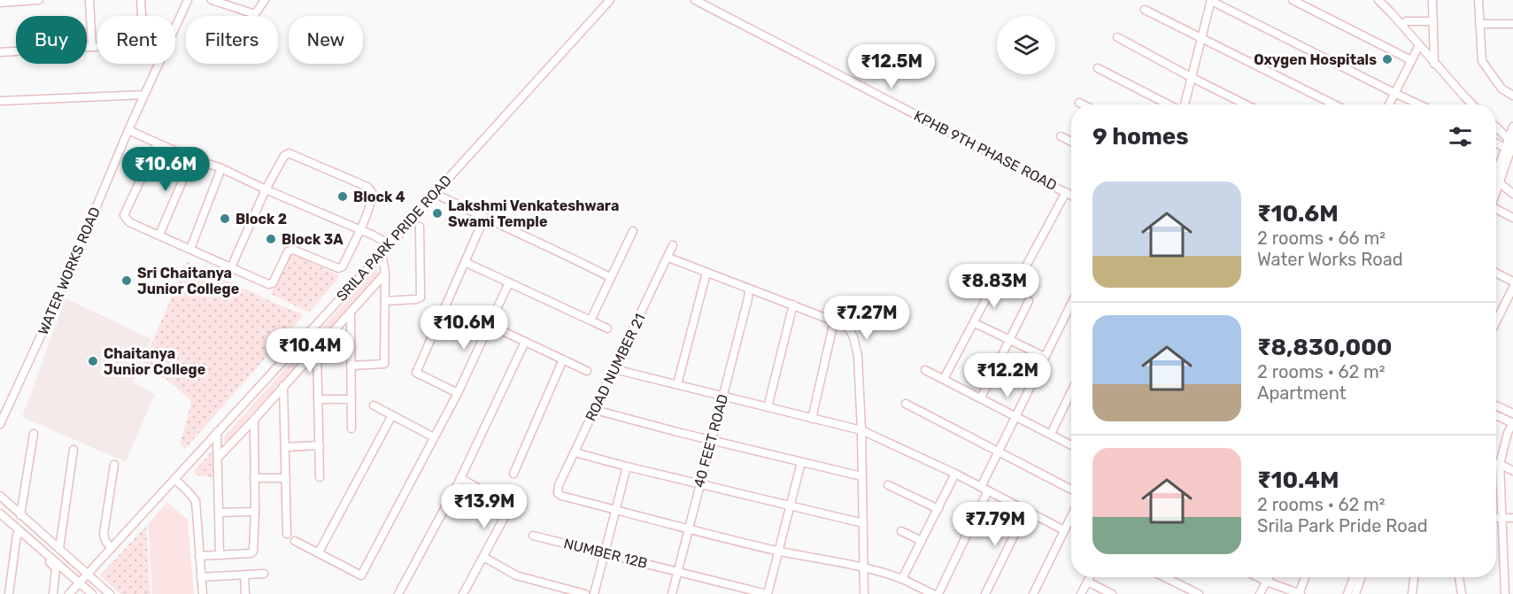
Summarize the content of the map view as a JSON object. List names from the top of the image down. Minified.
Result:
{"streets":{"street":["KPHB 9TH PHASE ROAD","SRILA PARK PRIDE ROAD","WATER WORKS ROAD","ROAD NUMBER 21","40 FEET ROAD","NUMBER 12B"]},"crossings":[["40 FEET ROAD","NUMBER 12B"]],"places":["Oxygen Hospitals","Block 4","Lakshmi Venkateshwara Swami Temple","Block 2","Block 3A","Sri Chaitanya Junior College","Chaitanya Junior College"],"page":{"chip":["Buy","Rent","Filters","New"],"price":["₹12.5M","₹10.6M","₹8.83M","₹7.27M","₹10.6M","₹10.4M","₹12.2M","₹13.9M","₹7.79M"],"heading":"9 homes","list":[{"name":"₹10.6M","note":"2 rooms · 66 m² · Water Works Road"},{"name":"₹8,830,000","note":"2 rooms · 62 m² · Apartment"},{"name":"₹10.4M","note":"2 rooms · 62 m² · Srila Park Pride Road"}]}}
